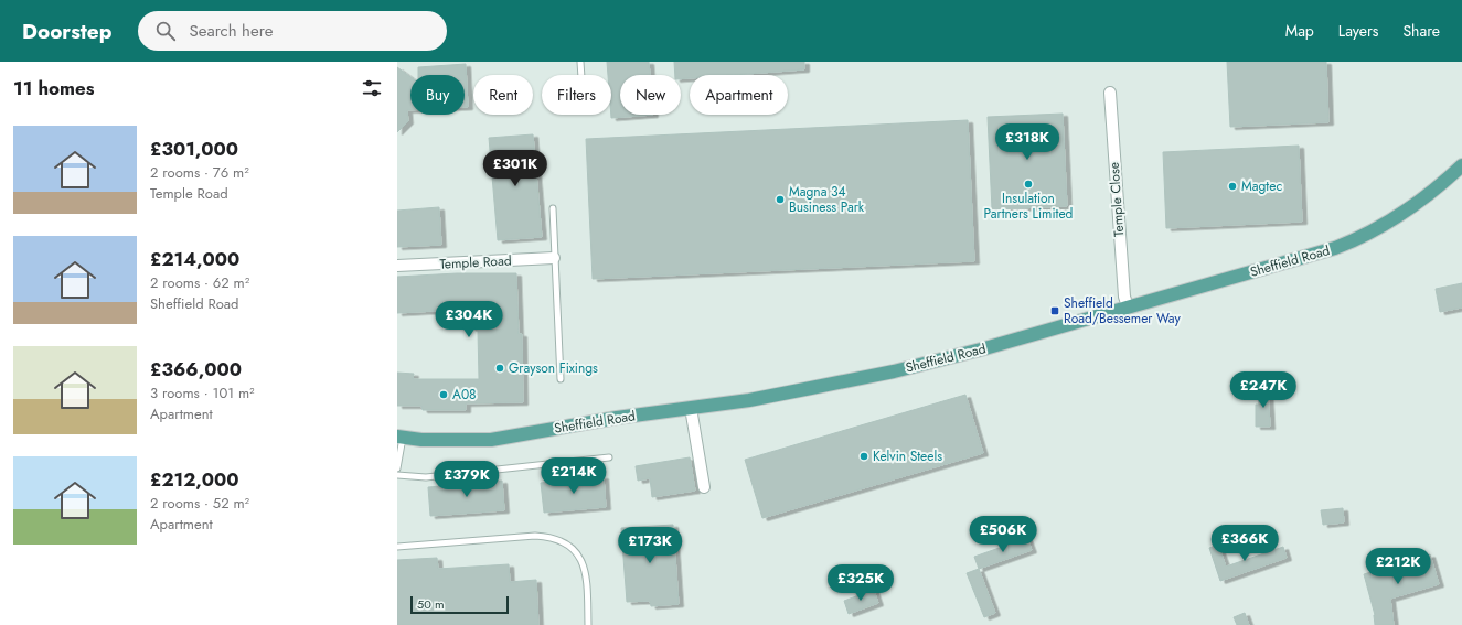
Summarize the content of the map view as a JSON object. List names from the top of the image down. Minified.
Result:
{"streets":{"main road":["Sheffield Road"],"street":["Temple Close","Temple Road"]},"crossings":[["Temple Close","Sheffield Road"]],"places":{"other":["Insulation Partners Limited","Magtec","Magna 34 Business Park","Grayson Fixings","A08","Kelvin Steels"],"transit":["Sheffield Road/Bessemer Way"]},"scale_bar":"50 m","page":{"header":"Doorstep","search":"Search here","nav":["Map","Layers","Share"],"heading":"11 homes","chip":["Buy","Rent","Filters","New","Apartment"],"list":[{"name":"£301,000","note":"2 rooms · 76 m² · Temple Road"},{"name":"£214,000","note":"2 rooms · 62 m² · Sheffield Road"},{"name":"£366,000","note":"3 rooms · 101 m² · Apartment"},{"name":"£212,000","note":"2 rooms · 52 m² · Apartment"}],"price":["£318K","£301K","£304K","£247K","£214K","£379K","£506K","£366K","£173K","£212K","£325K"],"scale":"50 m"}}
